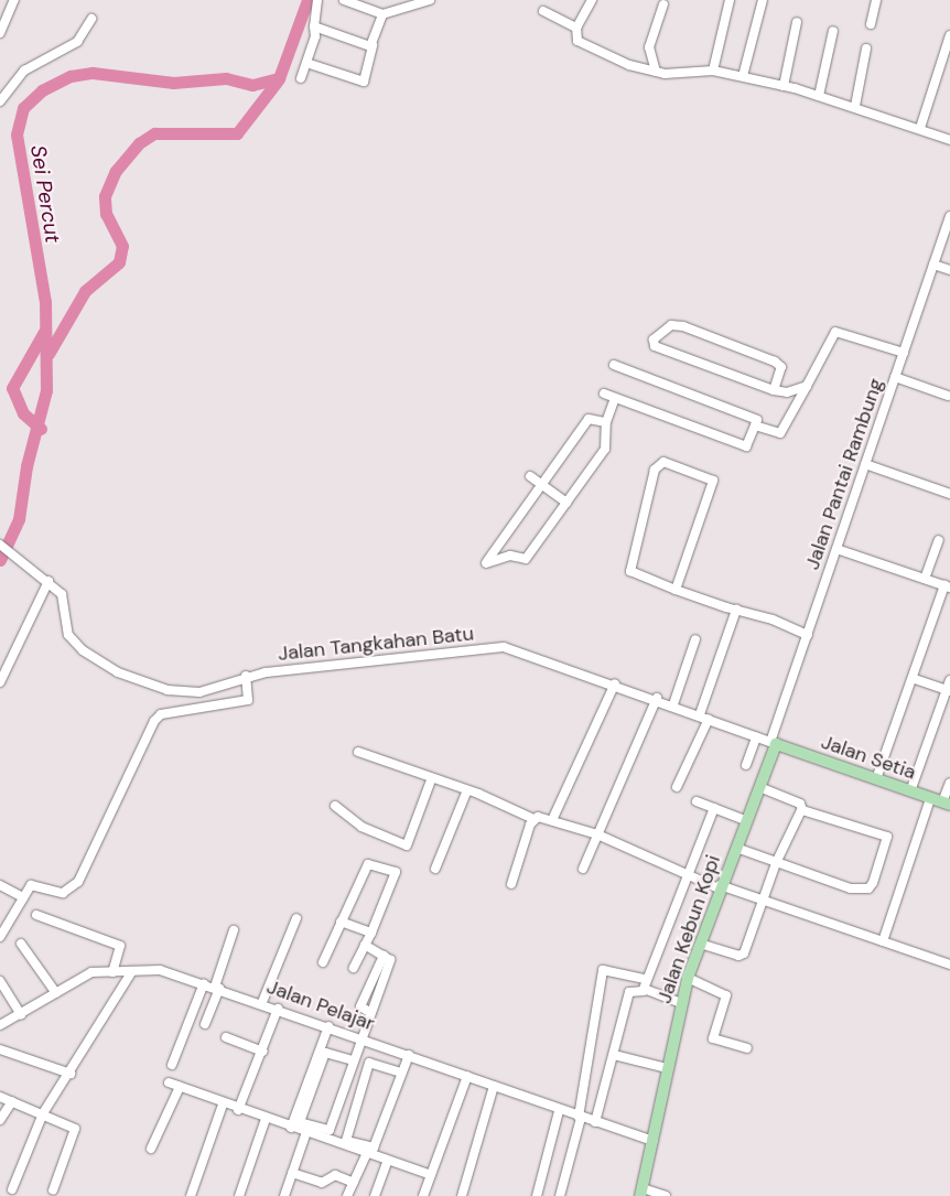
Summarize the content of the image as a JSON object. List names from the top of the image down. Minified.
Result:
{"streets":{"main road":["Jalan Setia","Jalan Kebun Kopi"],"street":["Jalan Pantai Rambung","Jalan Tangkahan Batu","Jalan Pelajar"]},"crossings":[["Jalan Pantai Rambung","Jalan Tangkahan Batu"],["Jalan Pantai Rambung","Jalan Setia"],["Jalan Pantai Rambung","Jalan Kebun Kopi"],["Jalan Tangkahan Batu","Jalan Setia"],["Jalan Tangkahan Batu","Jalan Kebun Kopi"],["Jalan Setia","Jalan Kebun Kopi"],["Jalan Kebun Kopi","Jalan Pelajar"]],"water":["Sei Percut"]}
